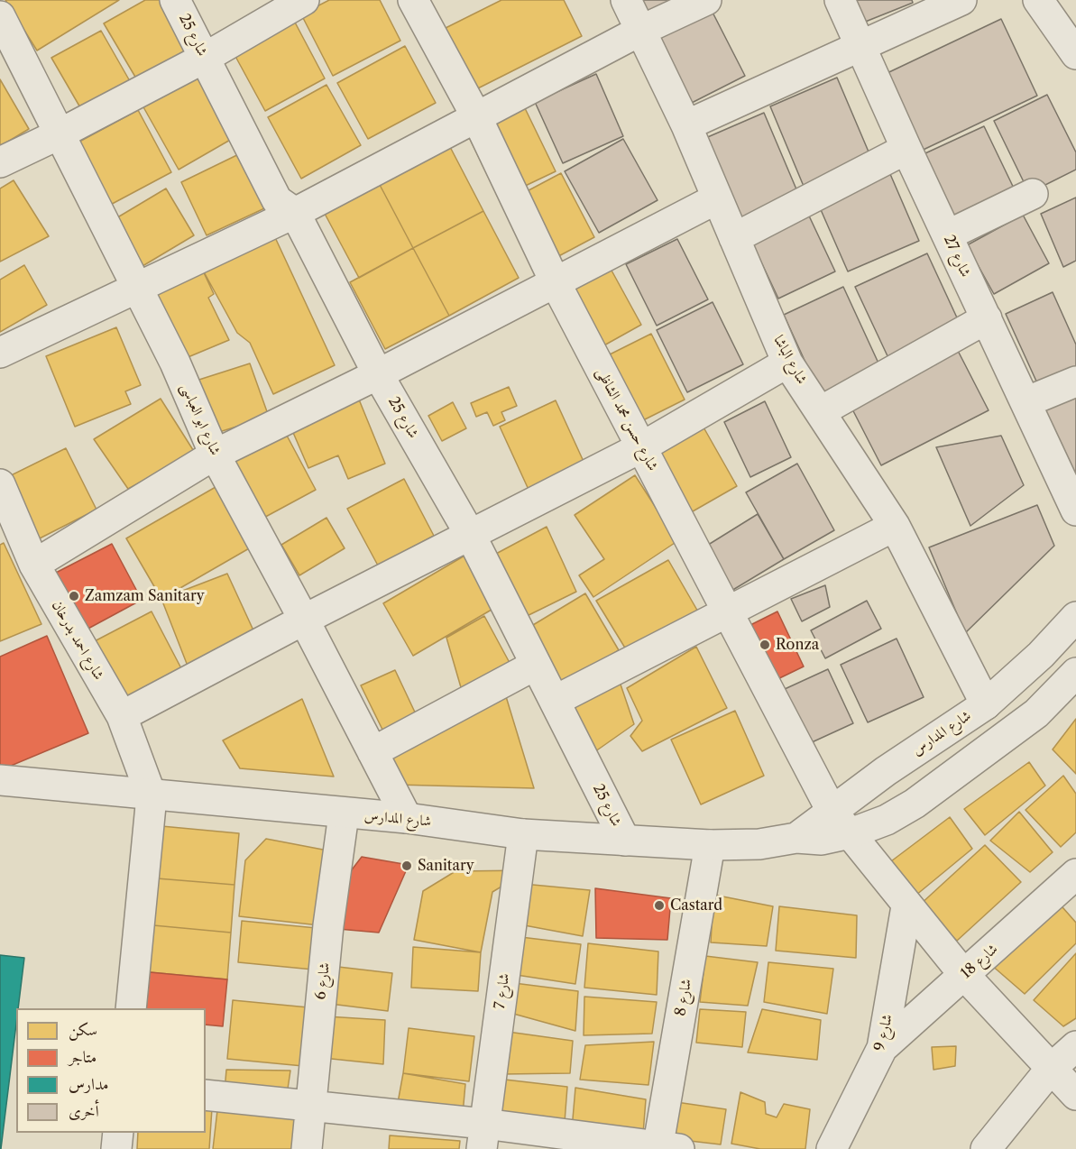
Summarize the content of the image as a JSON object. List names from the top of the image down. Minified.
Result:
{"streets":{"street":["شارع 25","شارع 27","شارع الباشا","شارع ابو العباسى","شارع حسن محمد الشاظى","شارع احمد بدرخان","شارع المدارس","شارع 18","شارع 6","شارع 7","شارع 8","شارع 9"]},"crossings":[["شارع 25","شارع المدارس"],["شارع الباشا","شارع المدارس"],["شارع ابو العباسى","شارع المدارس"],["شارع حسن محمد الشاظى","شارع المدارس"],["شارع حسن محمد الشاظى","شارع 18"],["شارع حسن محمد الشاظى","شارع 9"],["شارع احمد بدرخان","شارع المدارس"],["شارع المدارس","شارع 6"],["شارع المدارس","شارع 7"],["شارع المدارس","شارع 8"],["شارع 18","شارع 9"]],"places":["Zamzam Sanitary","Ronza","Sanitary","Castard"],"legend":["سكن","متاجر","مدارس","أخرى"]}
